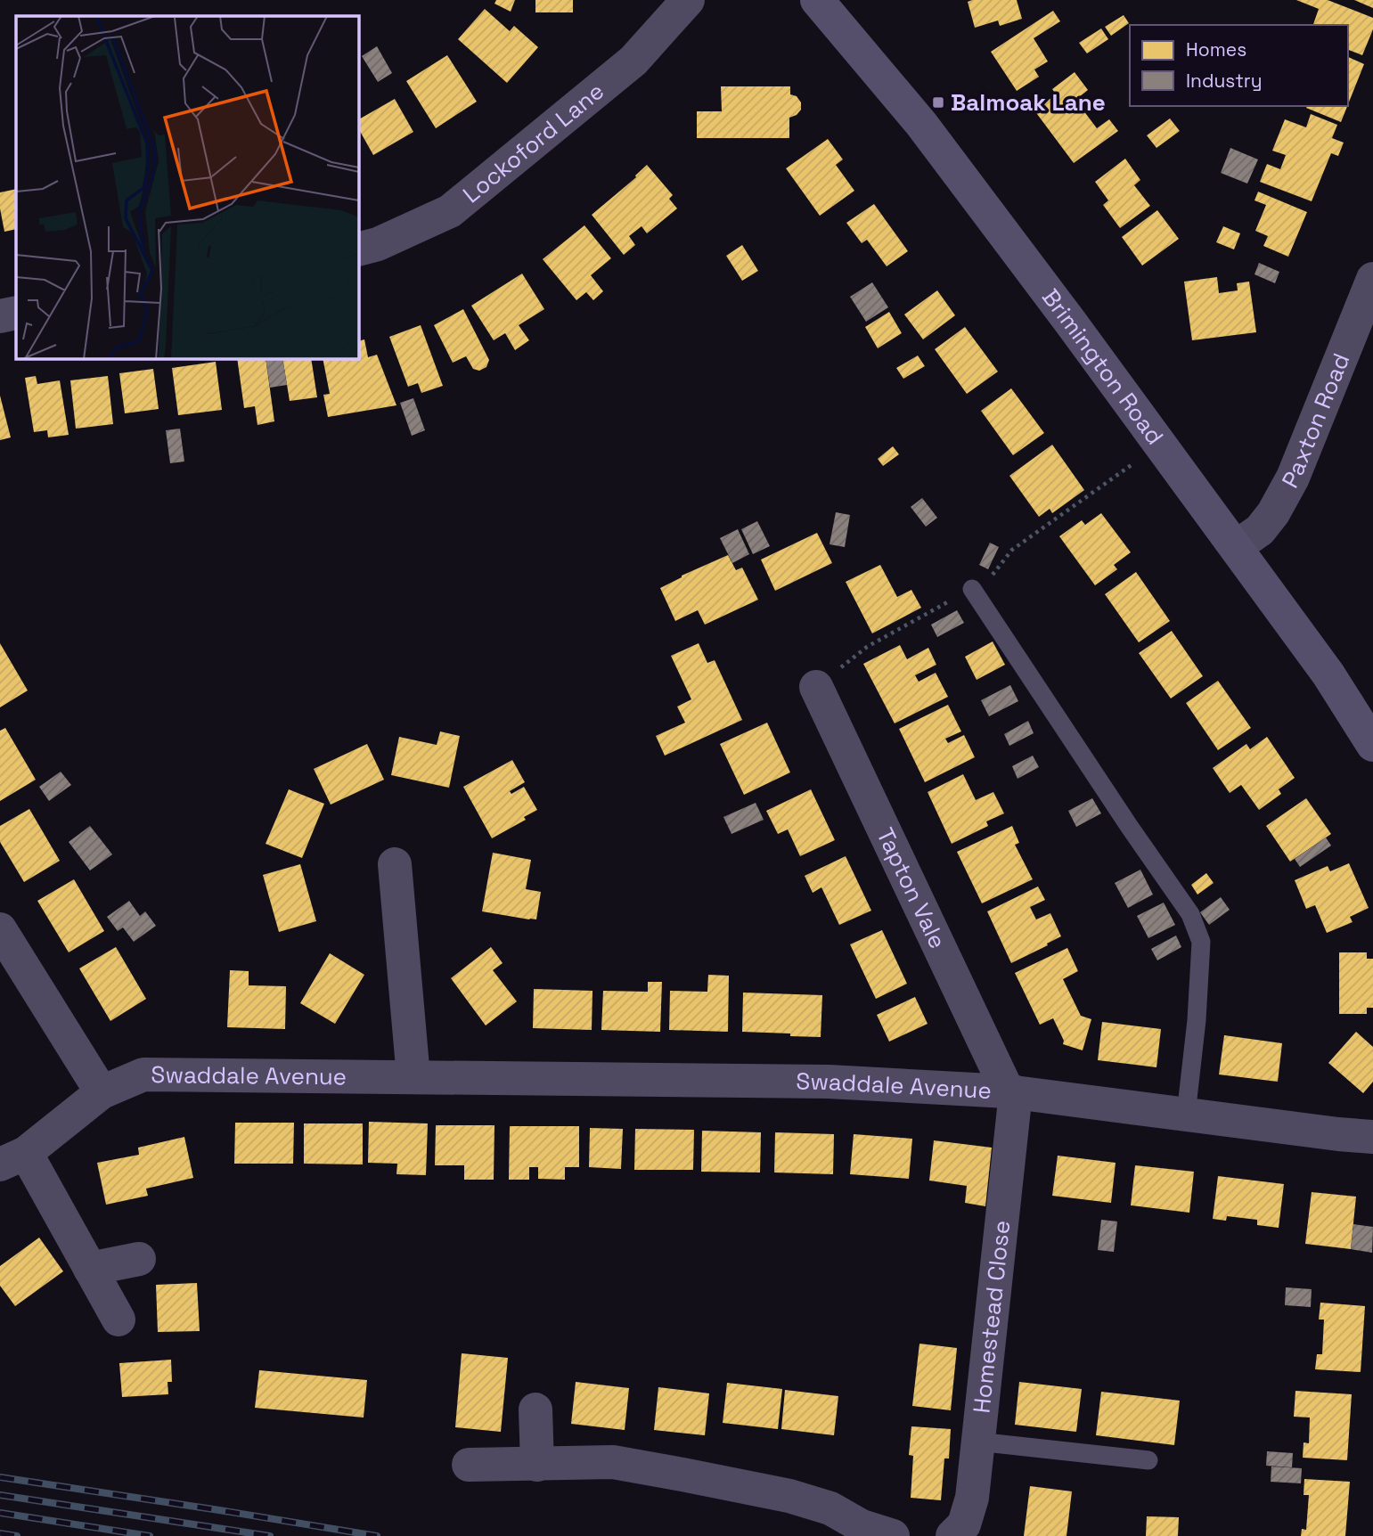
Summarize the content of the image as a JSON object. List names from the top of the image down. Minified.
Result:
{"streets":{"main road":["Brimington Road"],"street":["Lockoford Lane","Paxton Road","Tapton Vale","Swaddale Avenue","Homestead Close"]},"crossings":[["Brimington Road","Paxton Road"],["Tapton Vale","Swaddale Avenue"],["Tapton Vale","Homestead Close"],["Swaddale Avenue","Homestead Close"]],"places":{"transit":["Balmoak Lane"]},"legend":["Homes","Industry"]}
